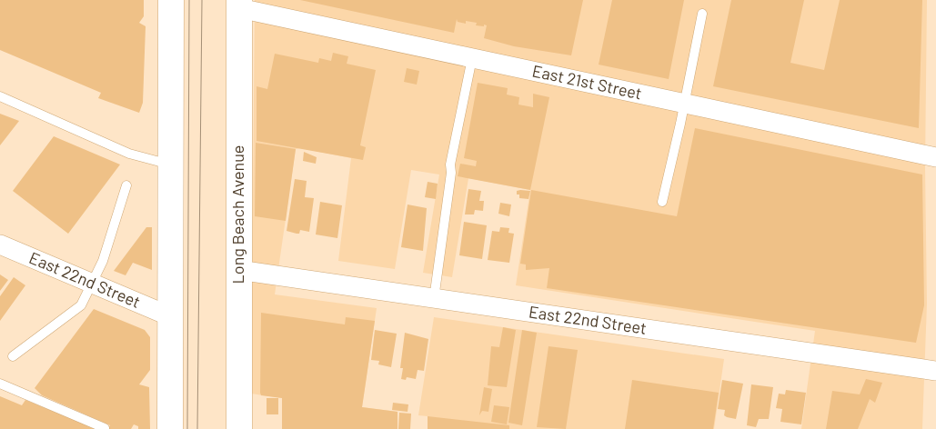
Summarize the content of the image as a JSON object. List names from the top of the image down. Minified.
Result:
{"streets":{"main road":["Long Beach Avenue"],"street":["East 21st Street","East 22nd Street"]},"crossings":[["East 21st Street","Long Beach Avenue"],["Long Beach Avenue","East 22nd Street"]]}
